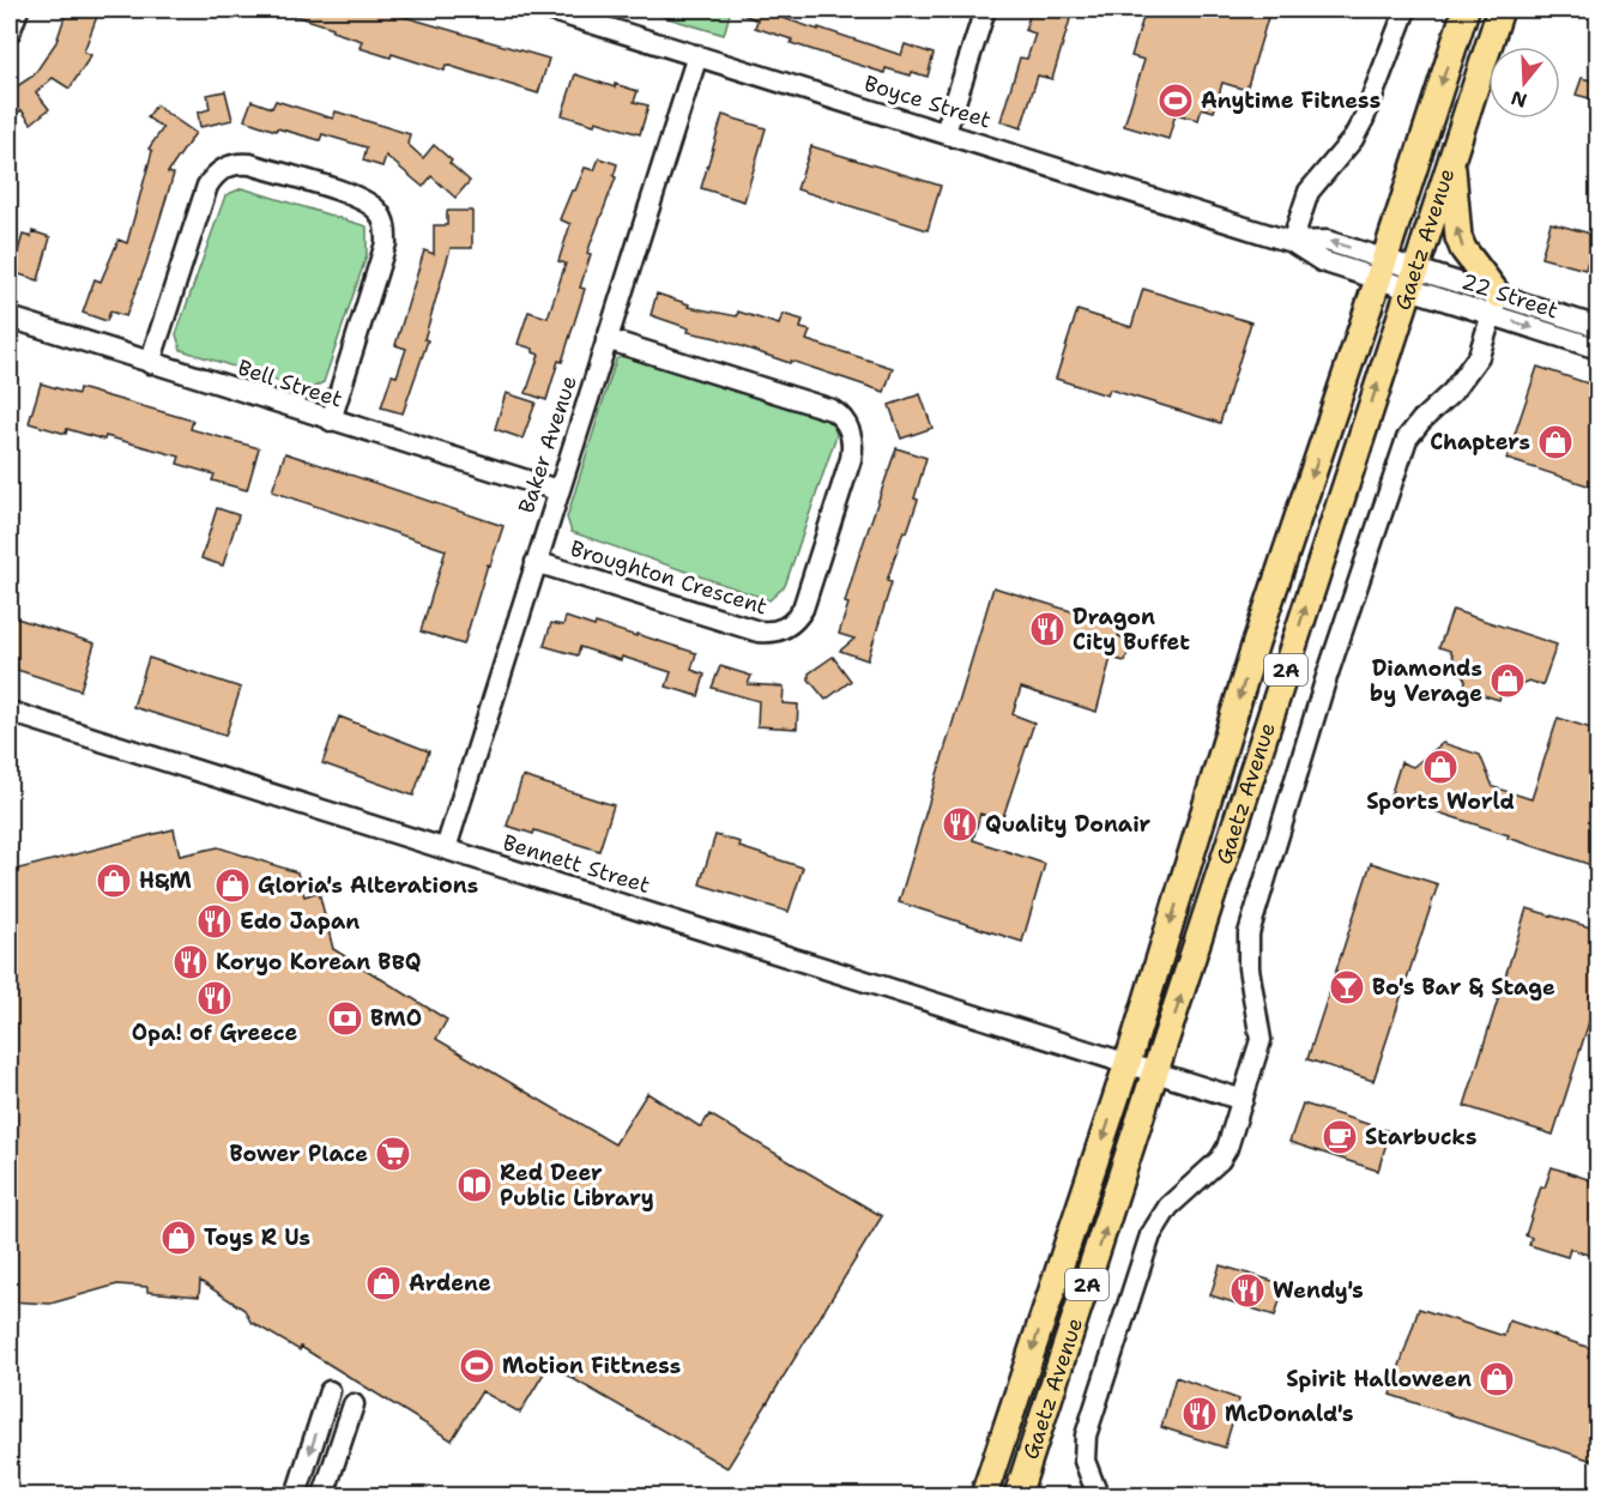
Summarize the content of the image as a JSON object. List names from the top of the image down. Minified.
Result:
{"streets":{"main road":["Gaetz Avenue","2A"],"street":["Boyce Street","22 Street","Bell Street","Baker Avenue","Broughton Crescent","Bennett Street"]},"crossings":[["Boyce Street","Gaetz Avenue"],["Boyce Street","22 Street"],["Boyce Street","Baker Avenue"],["Gaetz Avenue","22 Street"],["Gaetz Avenue","Bennett Street"],["Bell Street","Baker Avenue"],["Baker Avenue","Broughton Crescent"],["Baker Avenue","Bennett Street"]],"places":{"sports":["Anytime Fitness","Motion Fittness"],"shop":["Chapters","Diamonds by Verage","Sports World","H&M","Gloria's Alterations","Toys R Us","Ardene","Spirit Halloween"],"restaurant":["Dragon City Buffet","Quality Donair","Edo Japan","Koryo Korean BBQ","Opa! of Greece","Wendy's","McDonald's"],"bar":["Bo's Bar & Stage"],"bank":["BMO"],"cafe":["Starbucks"],"supermarket":["Bower Place"],"library":["Red Deer Public Library"]},"north":"bottom"}
